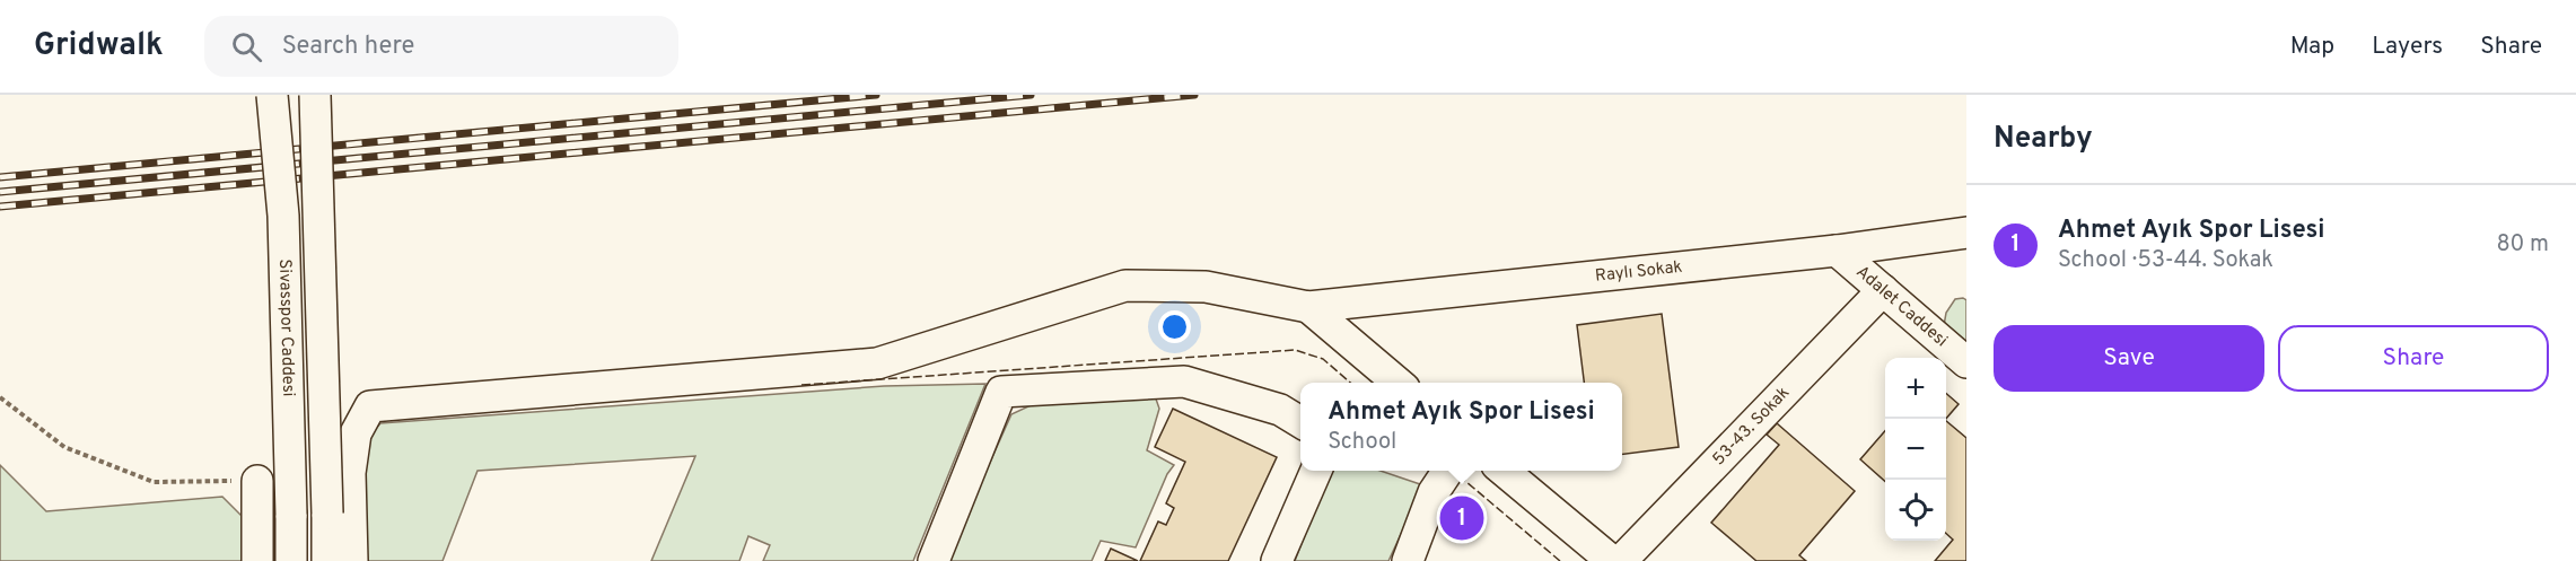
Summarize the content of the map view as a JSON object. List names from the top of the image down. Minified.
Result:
{"streets":{"street":["Raylı Sokak","Adalet Caddesi","Sivasspor Caddesi","53-43. Sokak"]},"crossings":[["Raylı Sokak","Adalet Caddesi"],["Adalet Caddesi","53-43. Sokak"]],"page":{"header":"Gridwalk","search":"Search here","nav":["Map","Layers","Share"],"heading":"Nearby","list":[{"mark":"1","name":"Ahmet Ayık Spor Lisesi","note":"School · 53-44. Sokak","value":"80 m"}],"buttons":["Save","Share"],"map_buttons":["+","−"],"popup":["Ahmet Ayık Spor Lisesi","School"],"pins":"1"}}
